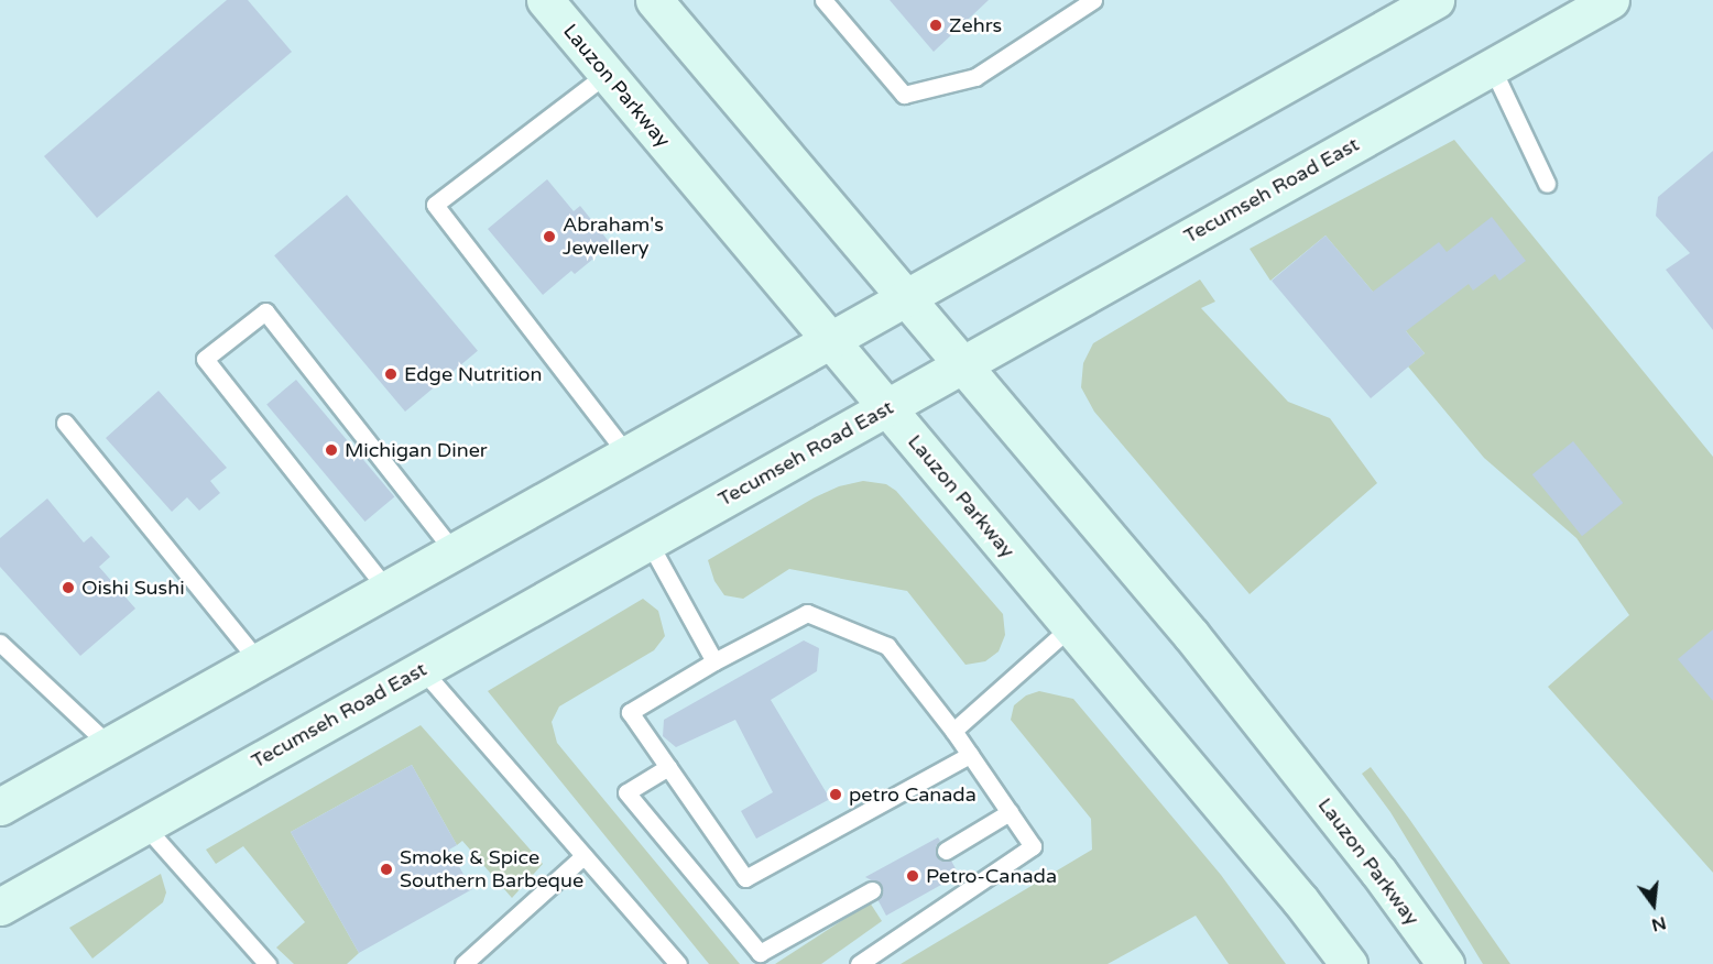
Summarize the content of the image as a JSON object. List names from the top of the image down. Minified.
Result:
{"streets":{"main road":["Lauzon Parkway","Tecumseh Road East"]},"crossings":[["Lauzon Parkway","Tecumseh Road East"]],"places":["Zehrs","Abraham's Jewellery","Edge Nutrition","Michigan Diner","Oishi Sushi","petro Canada","Smoke & Spice Southern Barbeque","Petro-Canada"],"north":"bottom"}
